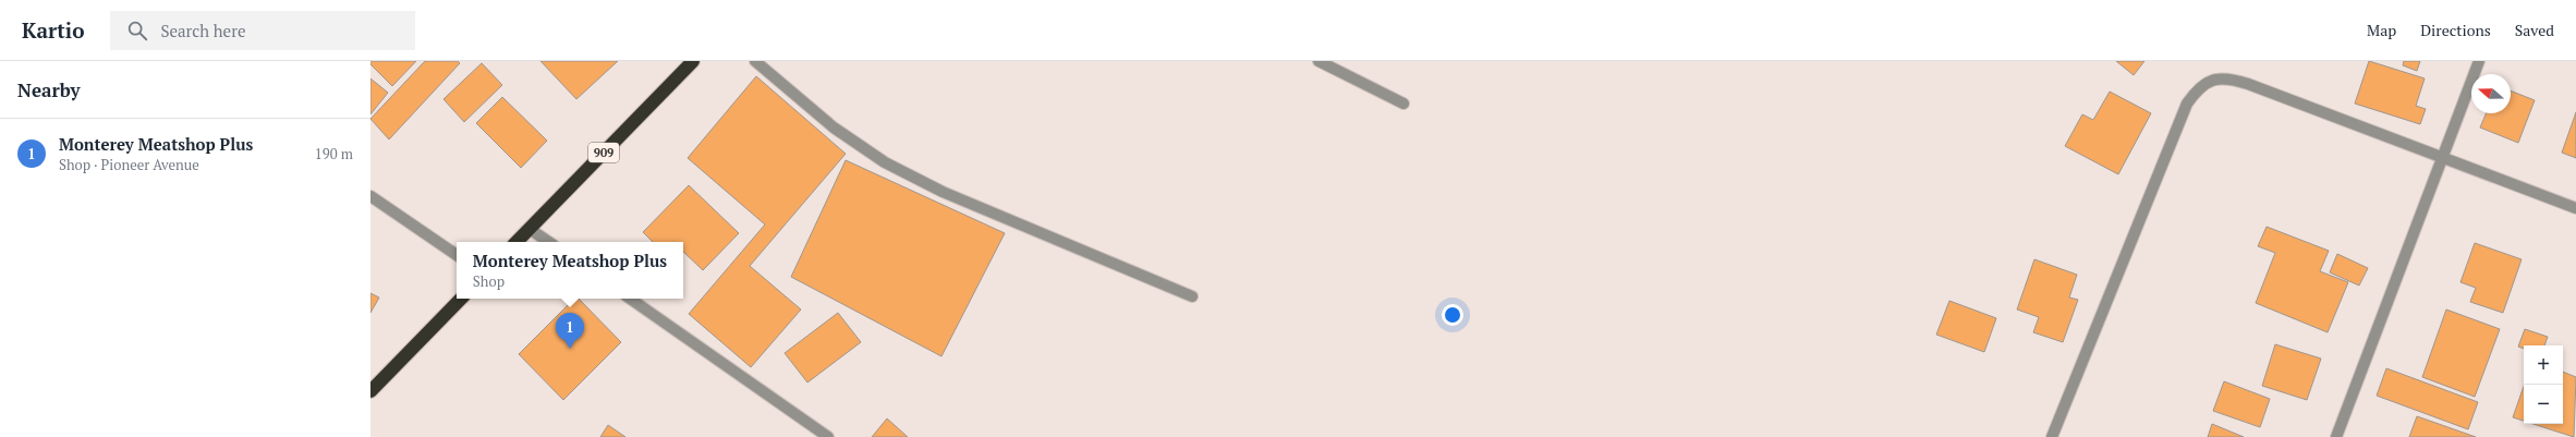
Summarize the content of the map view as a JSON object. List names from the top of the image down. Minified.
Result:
{"streets":{"highway":["909"]},"north":"left","page":{"header":"Kartio","search":"Search here","nav":["Map","Directions","Saved"],"heading":"Nearby","list":[{"mark":"1","name":"Monterey Meatshop Plus","note":"Shop · Pioneer Avenue","value":"190 m"}],"popup":["Monterey Meatshop Plus","Shop"],"pins":"1","map_buttons":["+","−"]}}
